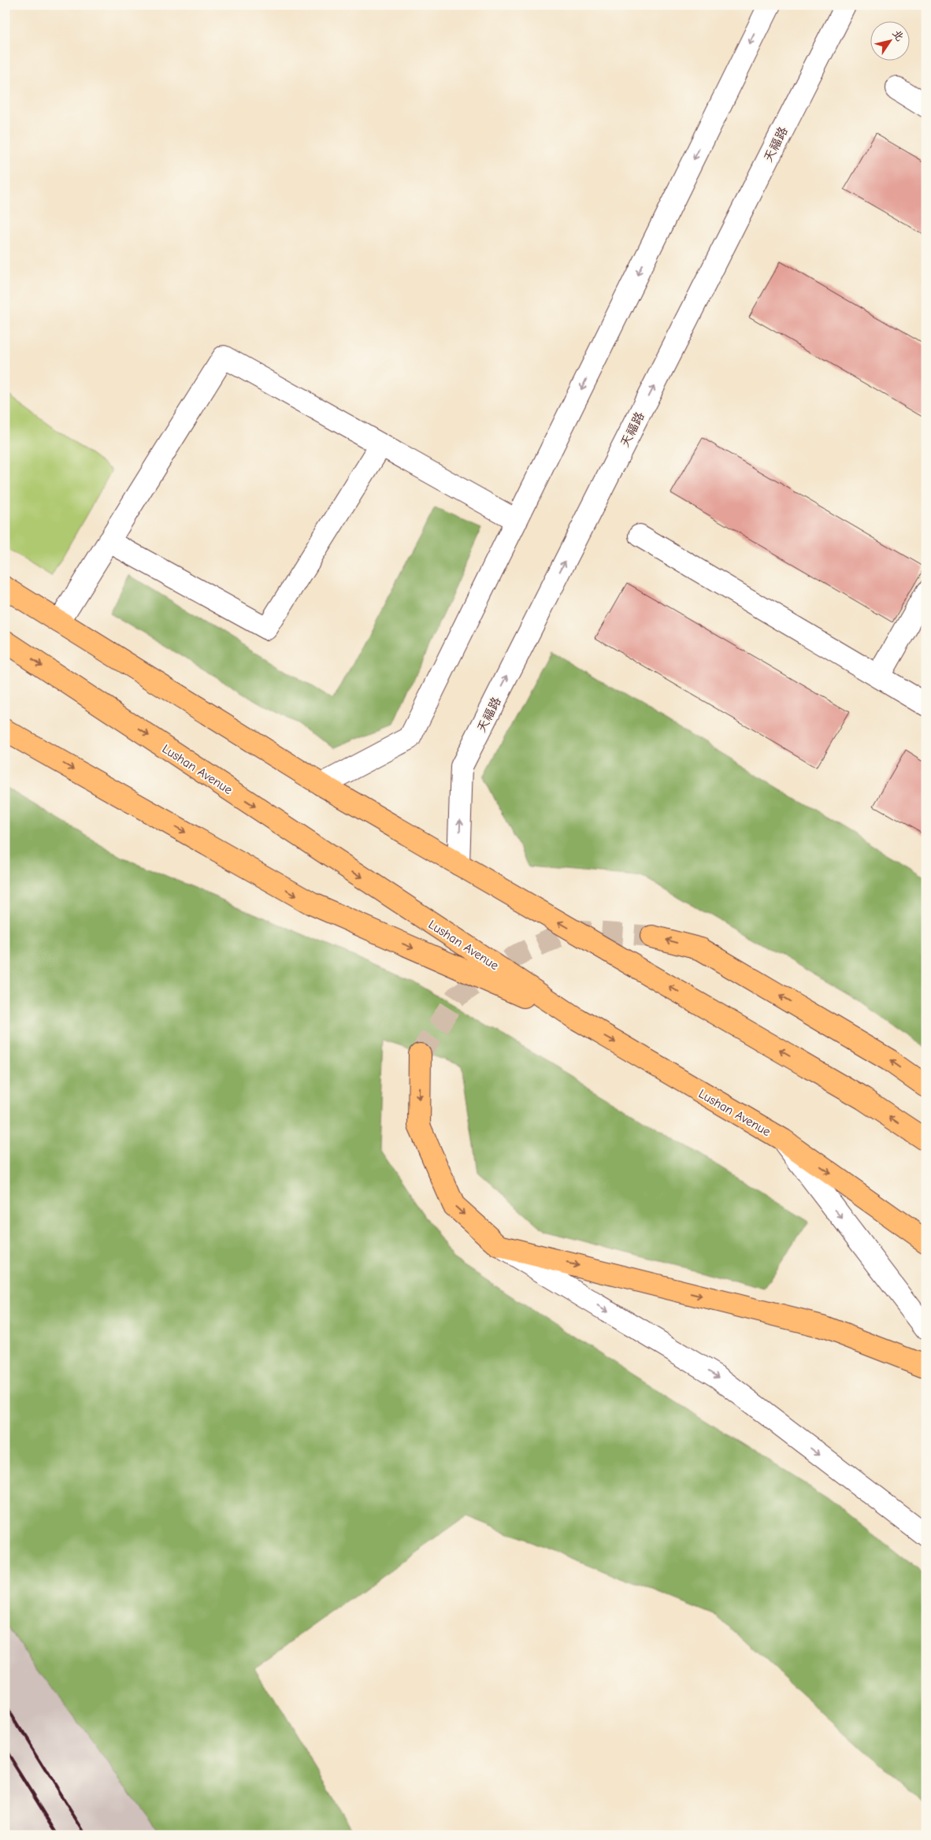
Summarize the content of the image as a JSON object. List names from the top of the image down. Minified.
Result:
{"streets":{"main road":["Lushan Avenue"],"street":["天福路"]},"north":"top right"}
